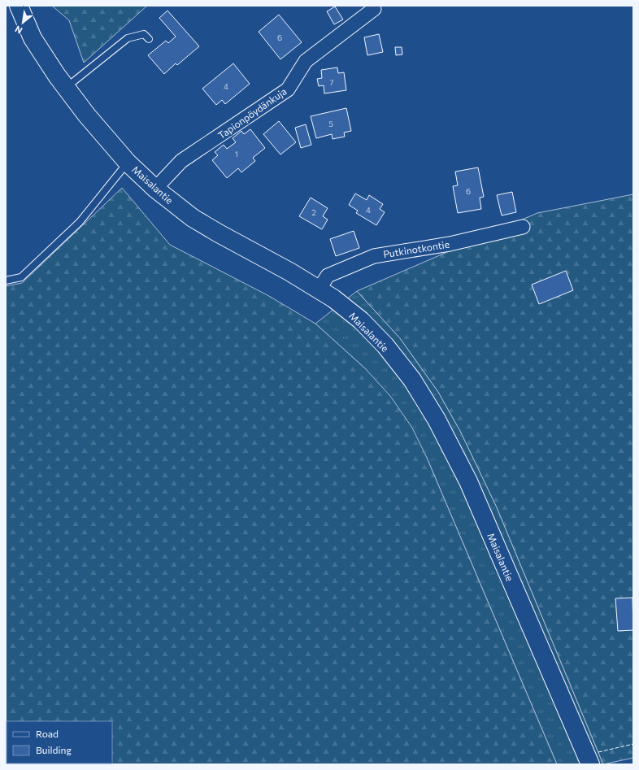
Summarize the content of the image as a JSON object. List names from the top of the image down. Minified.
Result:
{"streets":{"main road":["Maisalantie"],"street":["Tapionpöydänkuja","Putkinotkontie"]},"crossings":[["Tapionpöydänkuja","Maisalantie"],["Maisalantie","Putkinotkontie"]],"house_numbers":["6","7","4","5","1","6","4","2"],"legend":["Road","Building"],"north":"bottom left"}
